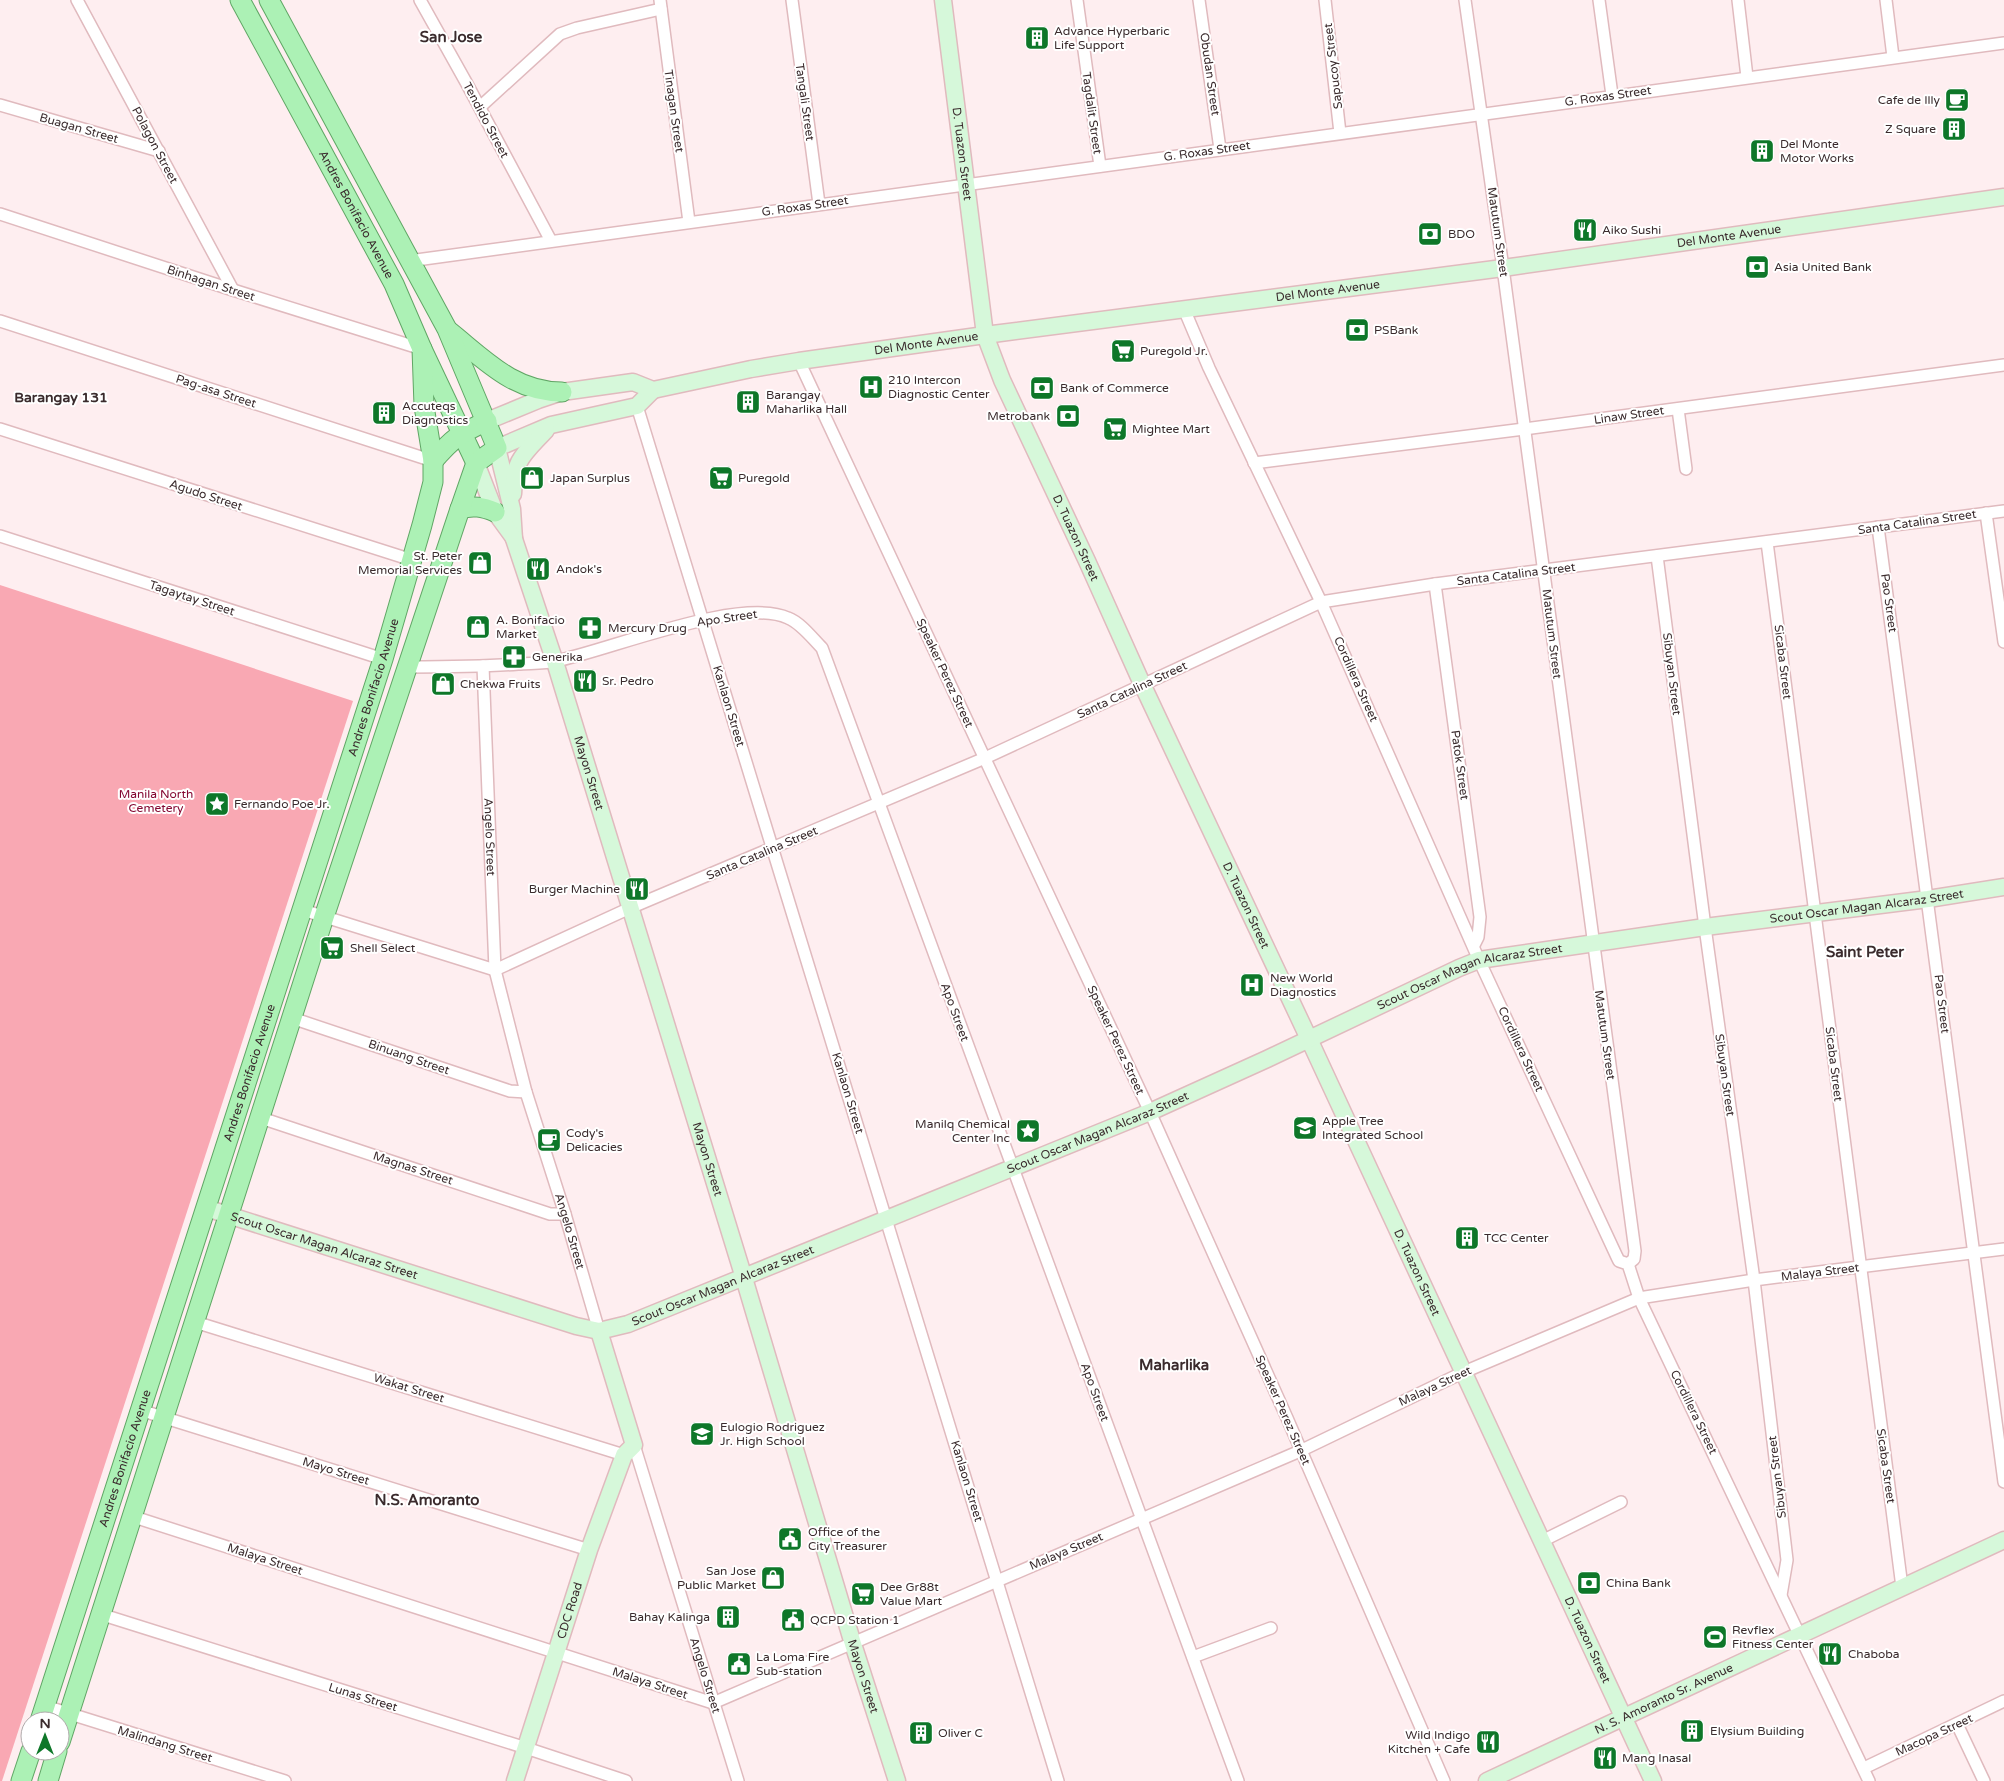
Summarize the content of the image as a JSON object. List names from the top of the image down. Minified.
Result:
{"streets":{"main road":["Andres Bonifacio Avenue"],"street":["Sapucoy Street","Obudan Street","G. Roxas Street","Tangali Street","Tinagan Street","Tagdalit Street","Tendido Street","Buagan Street","Polagon Street","D. Tuazon Street","Matutum Street","Del Monte Avenue","Binhagan Street","Pag-asa Street","Linaw Street","Agudo Street","Santa Catalina Street","Tagaytay Street","Pao Street","Apo Street","Sicaba Street","Speaker Perez Street","Sibuyan Street","Cordillera Street","Kanlaon Street","Patok Street","Mayon Street","Angelo Street","Scout Oscar Magan Alcaraz Street","Binuang Street","Magnas Street","Malaya Street","Wakat Street","Mayo Street","CDC Road","Lunas Street","N. S. Amoranto Sr. Avenue","Macopa Street","Malindang Street"]},"crossings":[["Sapucoy Street","G. Roxas Street"],["Obudan Street","G. Roxas Street"],["G. Roxas Street","Tangali Street"],["G. Roxas Street","Tinagan Street"],["G. Roxas Street","Tagdalit Street"],["G. Roxas Street","Tendido Street"],["G. Roxas Street","D. Tuazon Street"],["G. Roxas Street","Andres Bonifacio Avenue"],["G. Roxas Street","Matutum Street"],["Buagan Street","Polagon Street"],["Polagon Street","Binhagan Street"],["D. Tuazon Street","Del Monte Avenue"],["D. Tuazon Street","Santa Catalina Street"],["D. Tuazon Street","Scout Oscar Magan Alcaraz Street"],["D. Tuazon Street","Malaya Street"],["D. Tuazon Street","N. S. Amoranto Sr. Avenue"],["Andres Bonifacio Avenue","Binhagan Street"],["Andres Bonifacio Avenue","Pag-asa Street"],["Andres Bonifacio Avenue","Agudo Street"],["Andres Bonifacio Avenue","Tagaytay Street"],["Andres Bonifacio Avenue","Apo Street"],["Andres Bonifacio Avenue","Mayon Street"],["Andres Bonifacio Avenue","Scout Oscar Magan Alcaraz Street"],["Andres Bonifacio Avenue","Binuang Street"],["Andres Bonifacio Avenue","Magnas Street"],["Andres Bonifacio Avenue","Malaya Street"],["Andres Bonifacio Avenue","Wakat Street"],["Andres Bonifacio Avenue","Mayo Street"],["Andres Bonifacio Avenue","Lunas Street"],["Matutum Street","Del Monte Avenue"],["Matutum Street","Linaw Street"],["Matutum Street","Santa Catalina Street"],["Matutum Street","Cordillera Street"],["Matutum Street","Scout Oscar Magan Alcaraz Street"],["Del Monte Avenue","Speaker Perez Street"],["Del Monte Avenue","Cordillera Street"],["Linaw Street","Cordillera Street"],["Santa Catalina Street","Pao Street"],["Santa Catalina Street","Apo Street"],["Santa Catalina Street","Sicaba Street"],["Santa Catalina Street","Speaker Perez Street"],["Santa Catalina Street","Sibuyan Street"],["Santa Catalina Street","Cordillera Street"],["Santa Catalina Street","Kanlaon Street"],["Santa Catalina Street","Patok Street"],["Santa Catalina Street","Mayon Street"],["Santa Catalina Street","Angelo Street"],["Pao Street","Scout Oscar Magan Alcaraz Street"],["Pao Street","Malaya Street"],["Apo Street","Kanlaon Street"],["Apo Street","Mayon Street"],["Apo Street","Angelo Street"],["Apo Street","Scout Oscar Magan Alcaraz Street"],["Apo Street","Malaya Street"],["Sicaba Street","Scout Oscar Magan Alcaraz Street"],["Sicaba Street","Malaya Street"],["Sicaba Street","N. S. Amoranto Sr. Avenue"],["Speaker Perez Street","Scout Oscar Magan Alcaraz Street"],["Speaker Perez Street","Malaya Street"],["Sibuyan Street","Cordillera Street"],["Sibuyan Street","Scout Oscar Magan Alcaraz Street"],["Sibuyan Street","Malaya Street"],["Cordillera Street","Patok Street"],["Cordillera Street","Scout Oscar Magan Alcaraz Street"],["Cordillera Street","Malaya Street"],["Cordillera Street","N. S. Amoranto Sr. Avenue"],["Cordillera Street","Macopa Street"],["Kanlaon Street","Scout Oscar Magan Alcaraz Street"],["Kanlaon Street","Malaya Street"],["Patok Street","Scout Oscar Magan Alcaraz Street"],["Mayon Street","Scout Oscar Magan Alcaraz Street"],["Mayon Street","Malaya Street"],["Angelo Street","Scout Oscar Magan Alcaraz Street"],["Angelo Street","Binuang Street"],["Angelo Street","Magnas Street"],["Angelo Street","Malaya Street"],["Angelo Street","Wakat Street"],["Angelo Street","CDC Road"],["Malaya Street","CDC Road"],["Wakat Street","CDC Road"],["Mayo Street","CDC Road"],["CDC Road","Lunas Street"]],"districts":["San Jose","Barangay 131","Saint Peter","Maharlika","N.S. Amoranto"],"parks":["Manila North Cemetery"],"places":{"building":["Advance Hyperbaric Life Support","Z Square","Del Monte Motor Works","Barangay Maharlika Hall","Accuteqs Diagnostics","TCC Center","Bahay Kalinga","Elysium Building","Oliver C"],"cafe":["Cafe de Illy","Cody's Delicacies"],"restaurant":["Aiko Sushi","Andok's","Sr. Pedro","Burger Machine","Chaboba","Wild Indigo Kitchen + Cafe","Mang Inasal"],"bank":["BDO","Asia United Bank","PSBank","Bank of Commerce","Metrobank","China Bank"],"supermarket":["Puregold Jr.","Mightee Mart","Puregold","Shell Select","Dee Gr88t Value Mart"],"hospital":["210 Intercon Diagnostic Center","New World Diagnostics"],"shop":["Japan Surplus","St. Peter Memorial Services","A. Bonifacio Market","Chekwa Fruits","San Jose Public Market"],"pharmacy":["Mercury Drug","Generika"],"place":["Fernando Poe Jr.","Manilq Chemical Center Inc"],"school or university":["Apple Tree Integrated School","Eulogio Rodriguez Jr. High School"],"public building":["Office of the City Treasurer","QCPD Station 1","La Loma Fire Sub-station"],"sports":["Revflex Fitness Center"]},"north":"top"}
